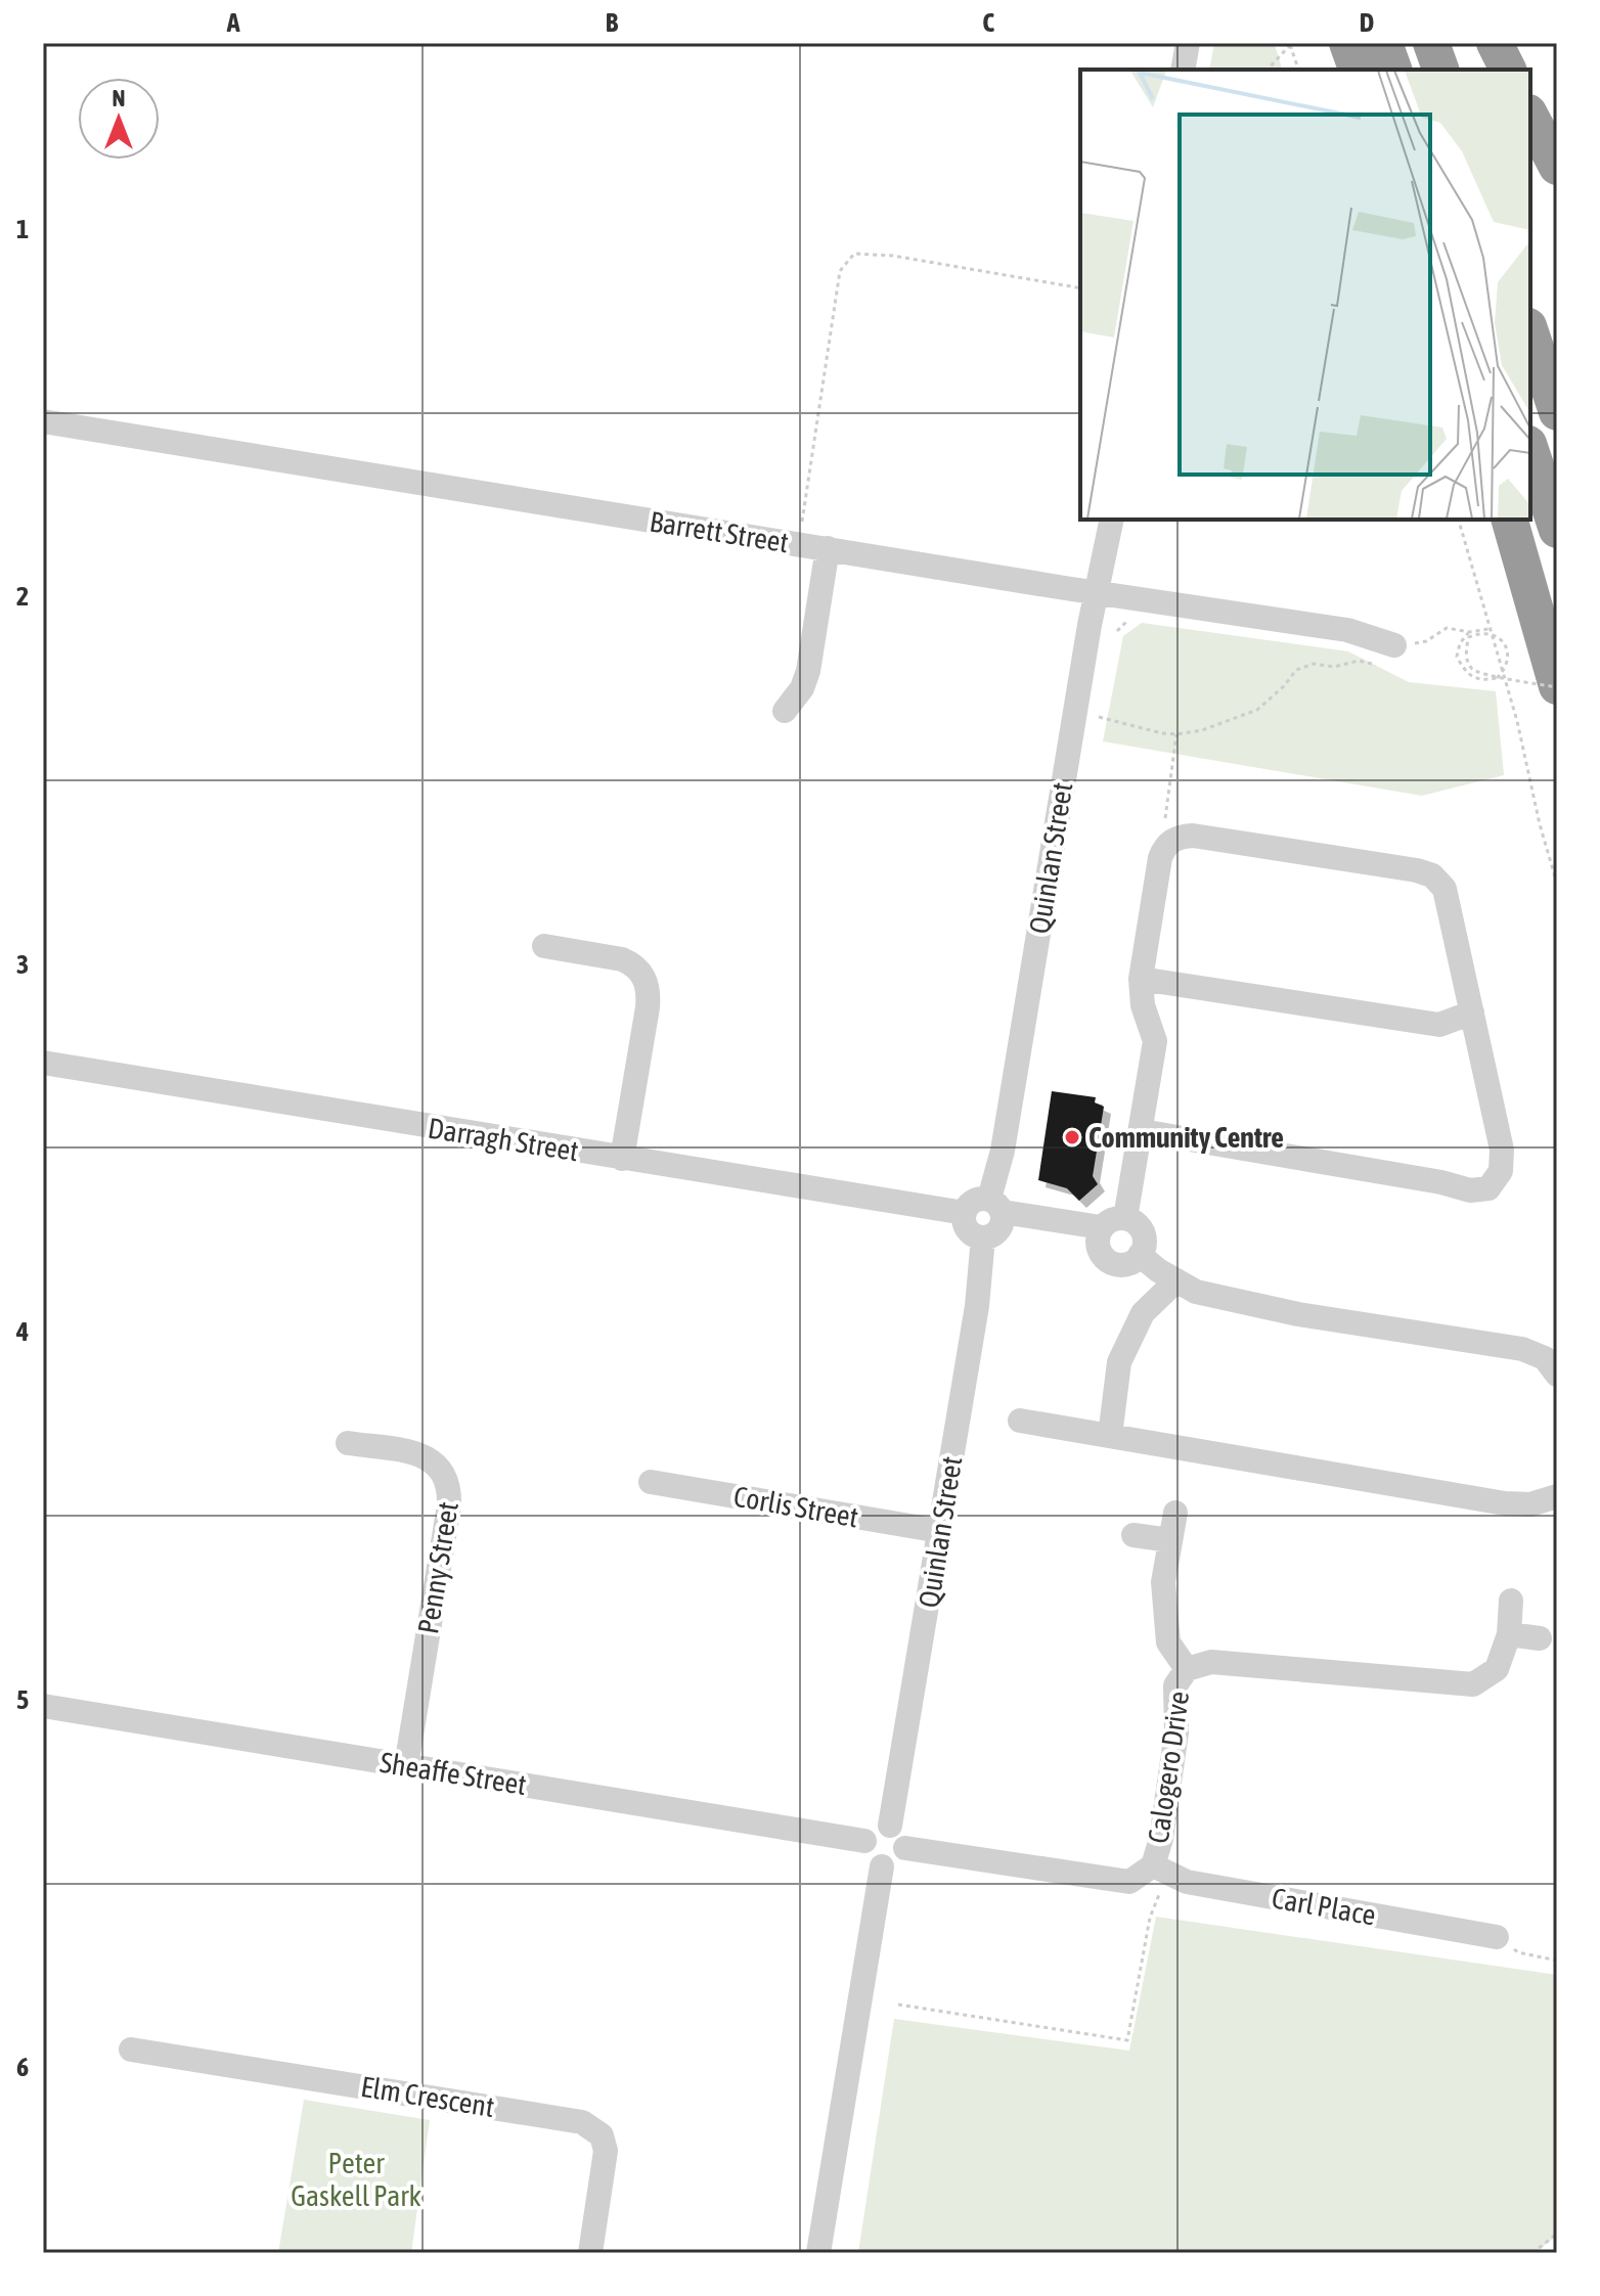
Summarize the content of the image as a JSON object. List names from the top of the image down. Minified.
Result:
{"streets":{"street":["Barrett Street","Quinlan Street","Darragh Street","Corlis Street","Penny Street","Calogero Drive","Sheaffe Street","Carl Place","Elm Crescent"]},"crossings":[["Barrett Street","Quinlan Street"],["Quinlan Street","Darragh Street"],["Quinlan Street","Corlis Street"],["Quinlan Street","Calogero Drive"],["Quinlan Street","Sheaffe Street"],["Penny Street","Sheaffe Street"],["Calogero Drive","Sheaffe Street"],["Calogero Drive","Carl Place"]],"parks":["Peter Gaskell Park"],"places":["Community Centre"],"north":"top","grid":{"columns":["A","B","C","D"],"rows":["1","2","3","4","5","6"]}}
